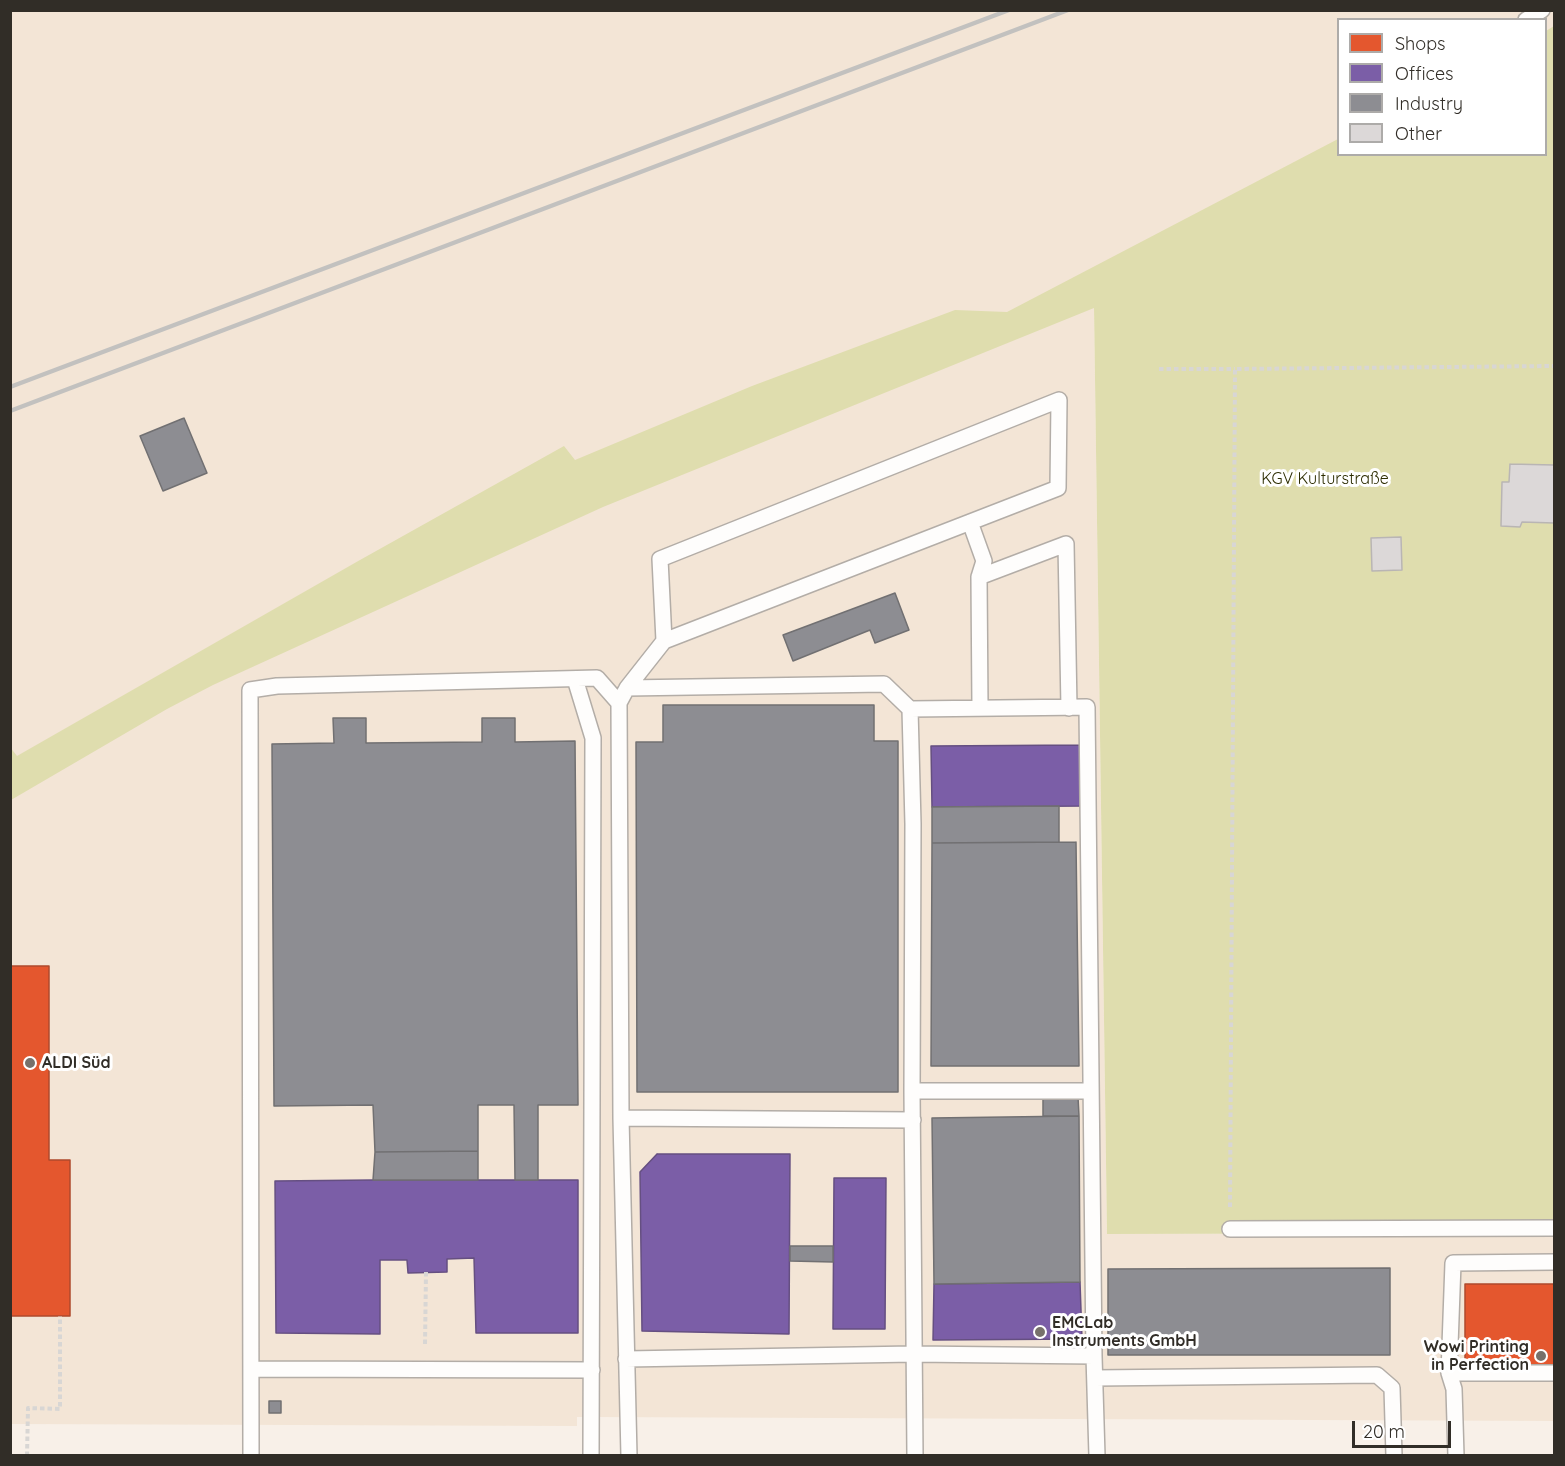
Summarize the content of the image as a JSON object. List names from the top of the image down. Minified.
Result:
{"parks":["KGV Kulturstraße"],"places":["ALDI Süd","EMCLab Instruments GmbH","Wowi Printing in Perfection"],"legend":["Shops","Offices","Industry","Other"],"scale_bar":"20 m"}
